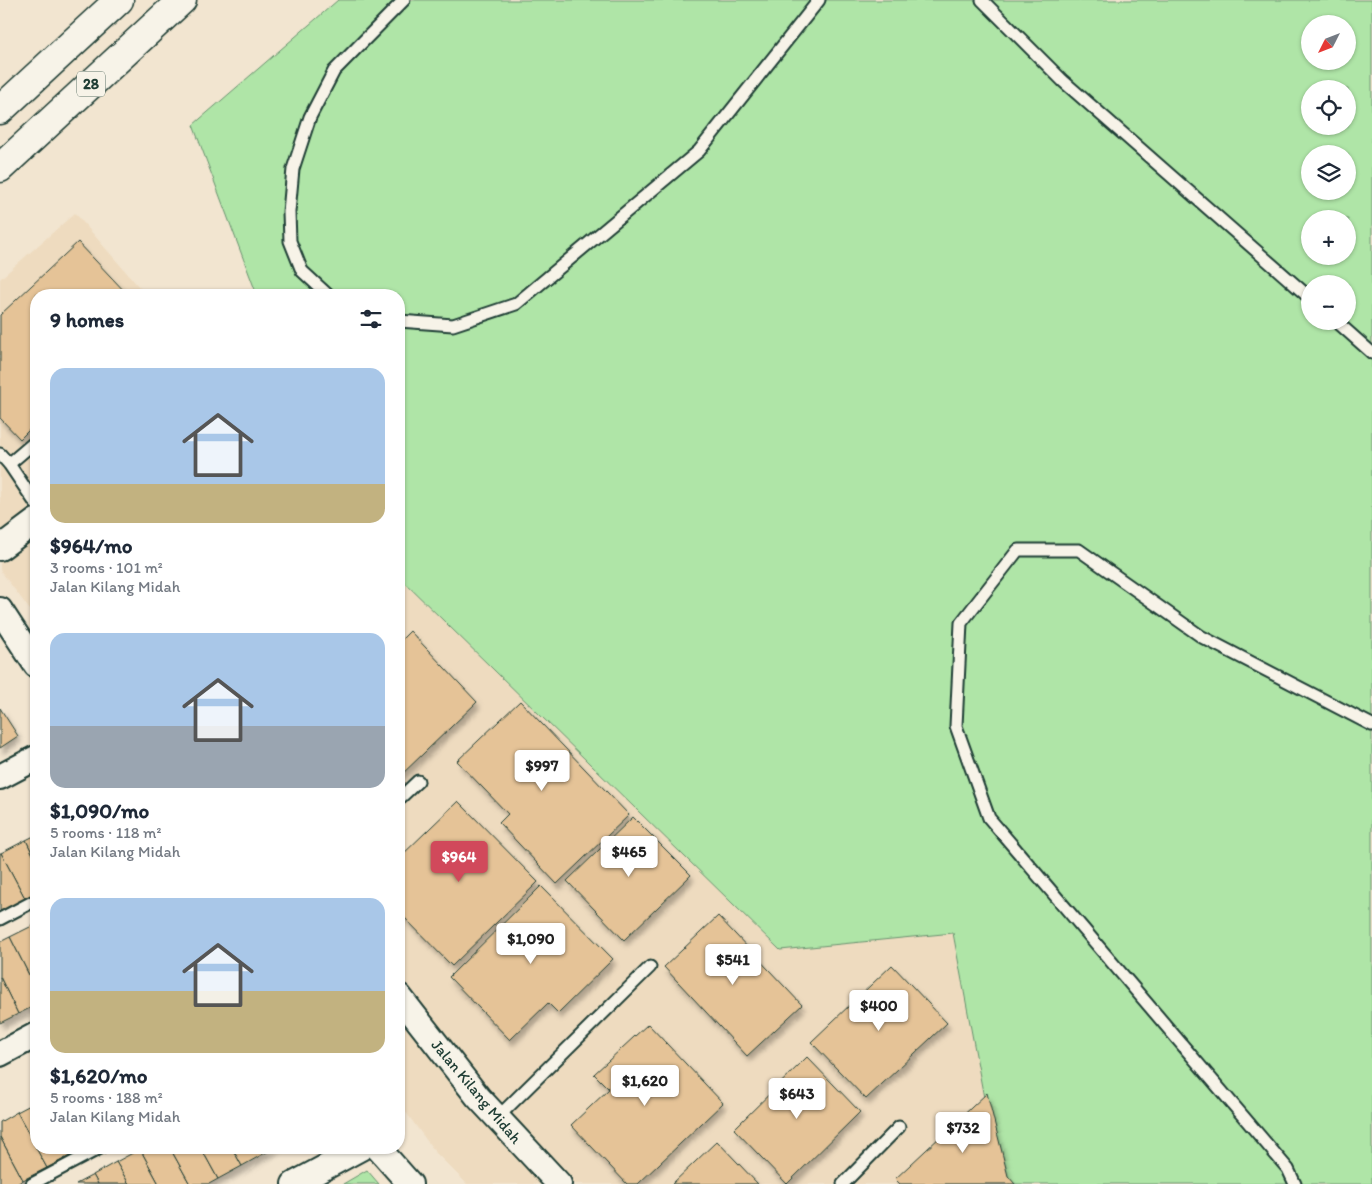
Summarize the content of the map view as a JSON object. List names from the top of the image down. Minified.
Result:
{"streets":{"highway":["28"],"street":["Jalan Kilang Midah"]},"north":"bottom left","page":{"map_buttons":["+","−"],"heading":"9 homes","list":[{"name":"$964/mo","note":"3 rooms · 101 m² · Jalan Kilang Midah"},{"name":"$1,090/mo","note":"5 rooms · 118 m² · Jalan Kilang Midah"},{"name":"$1,620/mo","note":"5 rooms · 188 m² · Jalan Kilang Midah"}],"price":["$997","$465","$964","$1,090","$541","$400","$1,620","$643","$732"]}}
